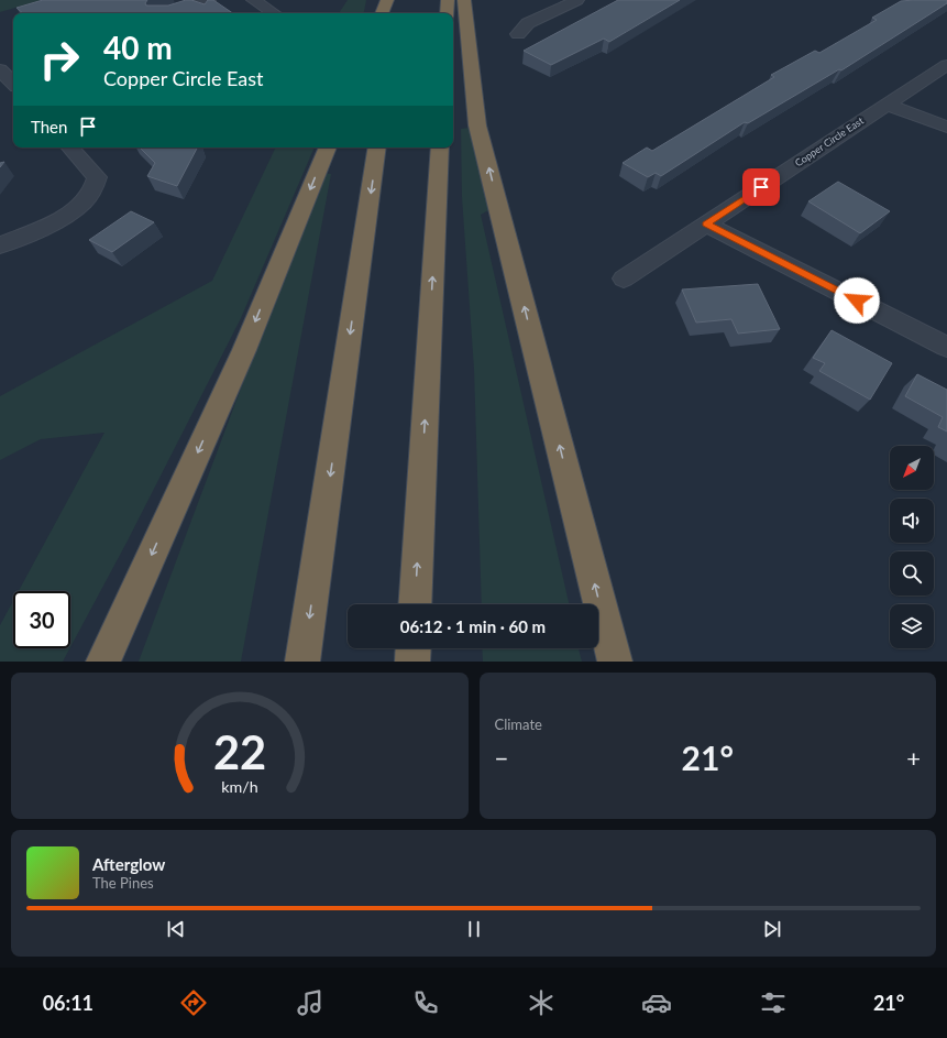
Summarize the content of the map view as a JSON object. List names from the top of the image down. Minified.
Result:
{"streets":{"street":["Copper Circle East"]},"north":"bottom left","page":{"turn":["40 m","Copper Circle East"],"then":"Then","limit":"30","trip":"06:12 · 1 min · 60 m","tile":"Climate","heat":["−","21°","+"],"song":["Afterglow","The Pines"],"tabs":["06:11","21°"],"gauge":["22","km/h"]}}
